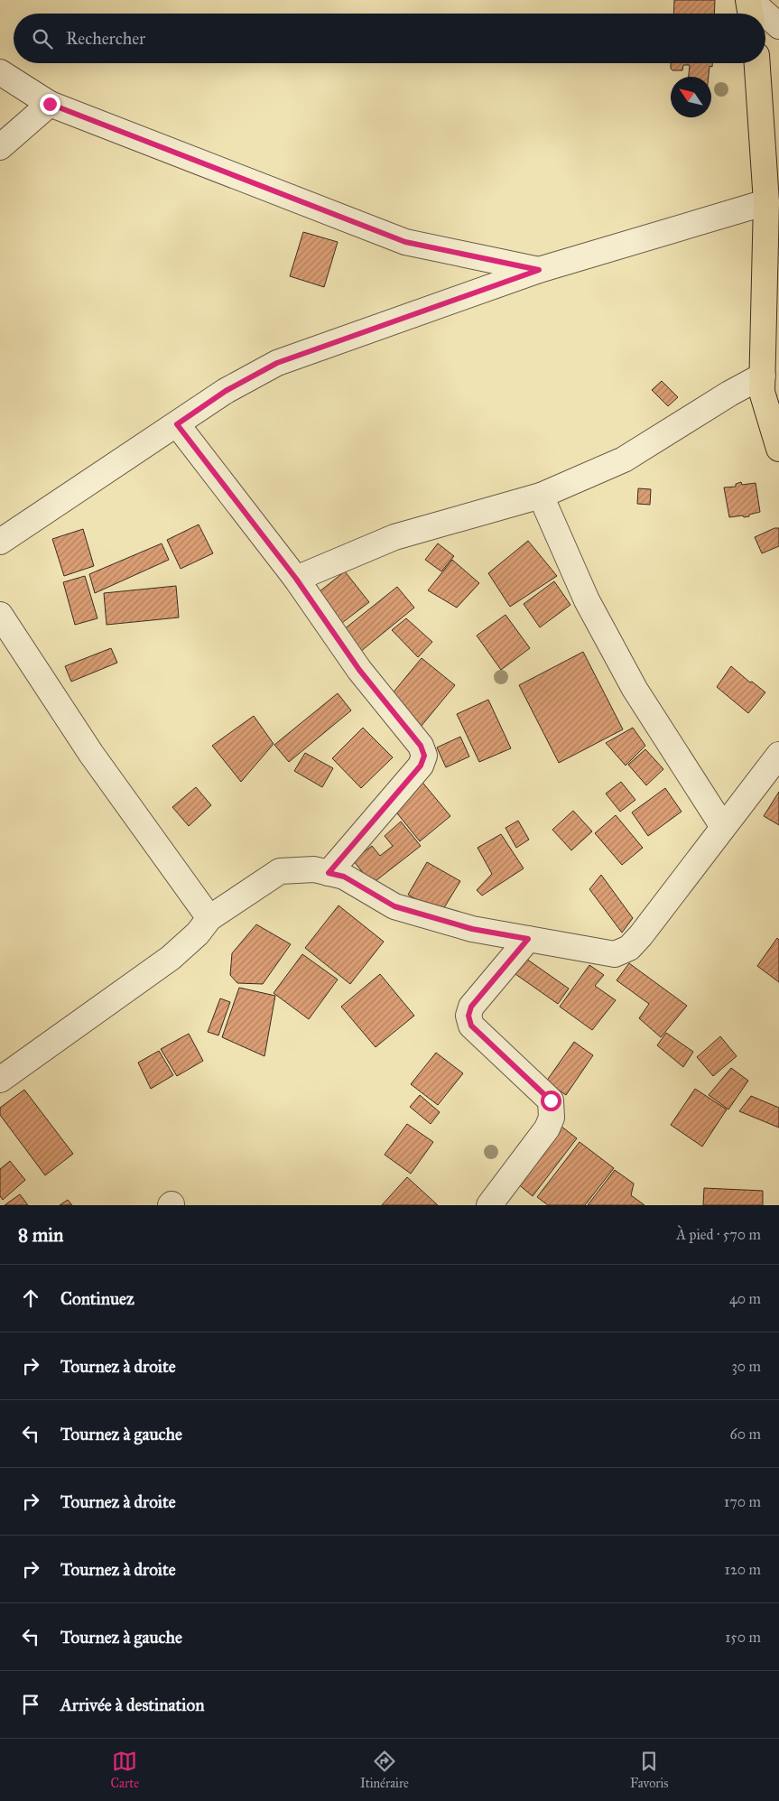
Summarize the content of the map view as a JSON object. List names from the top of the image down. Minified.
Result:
{"north":"top left","page":{"search":"Rechercher","heading":["8 min","À pied · 570 m"],"list":[["Continuez","40 m"],["Tournez à droite","30 m"],["Tournez à gauche","60 m"],["Tournez à droite","170 m"],["Tournez à droite","120 m"],["Tournez à gauche","150 m"],"Arrivée à destination"],"nav":["Carte","Itinéraire","Favoris"]}}
